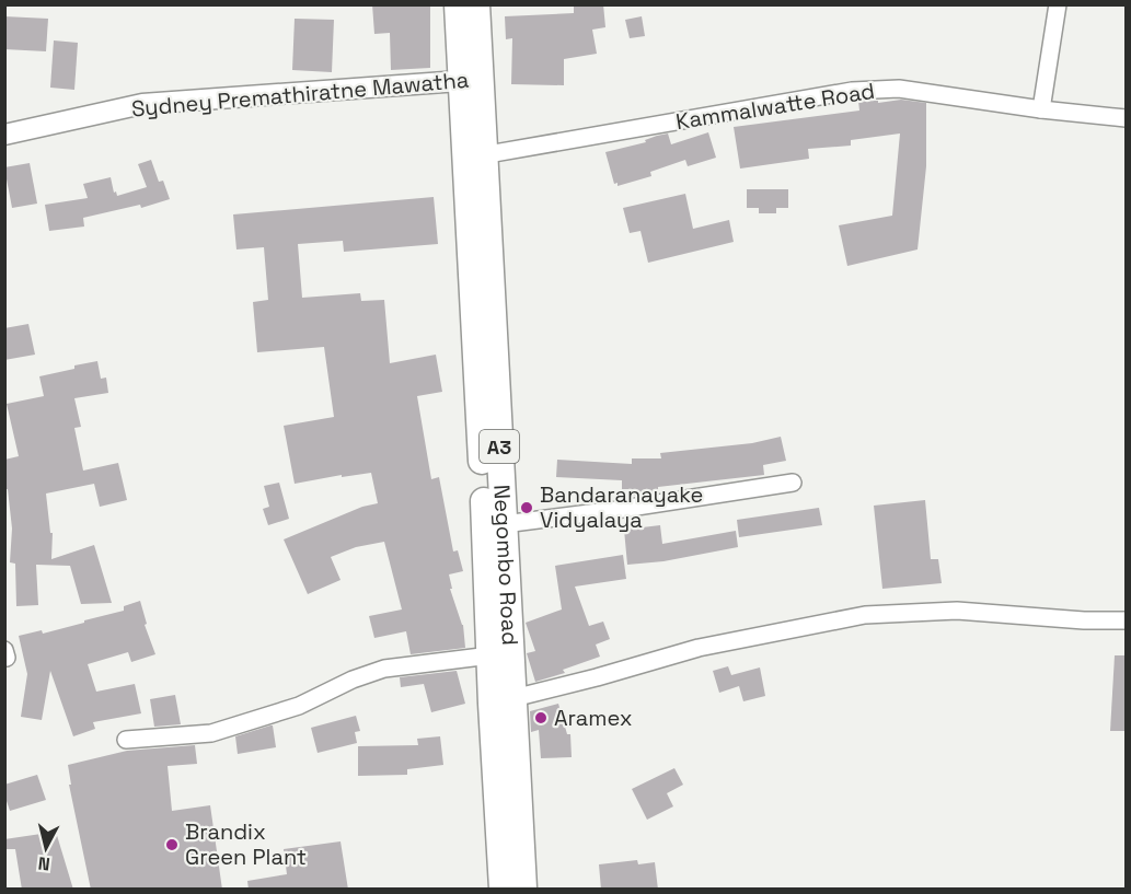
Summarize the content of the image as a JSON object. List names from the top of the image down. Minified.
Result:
{"streets":{"highway":["A3","Negombo Road"],"street":["Sydney Premathiratne Mawatha","Kammalwatte Road"]},"crossings":[["Sydney Premathiratne Mawatha","Negombo Road"],["Kammalwatte Road","Negombo Road"]],"places":["Bandaranayake Vidyalaya","Aramex","Brandix Green Plant"],"north":"bottom"}
